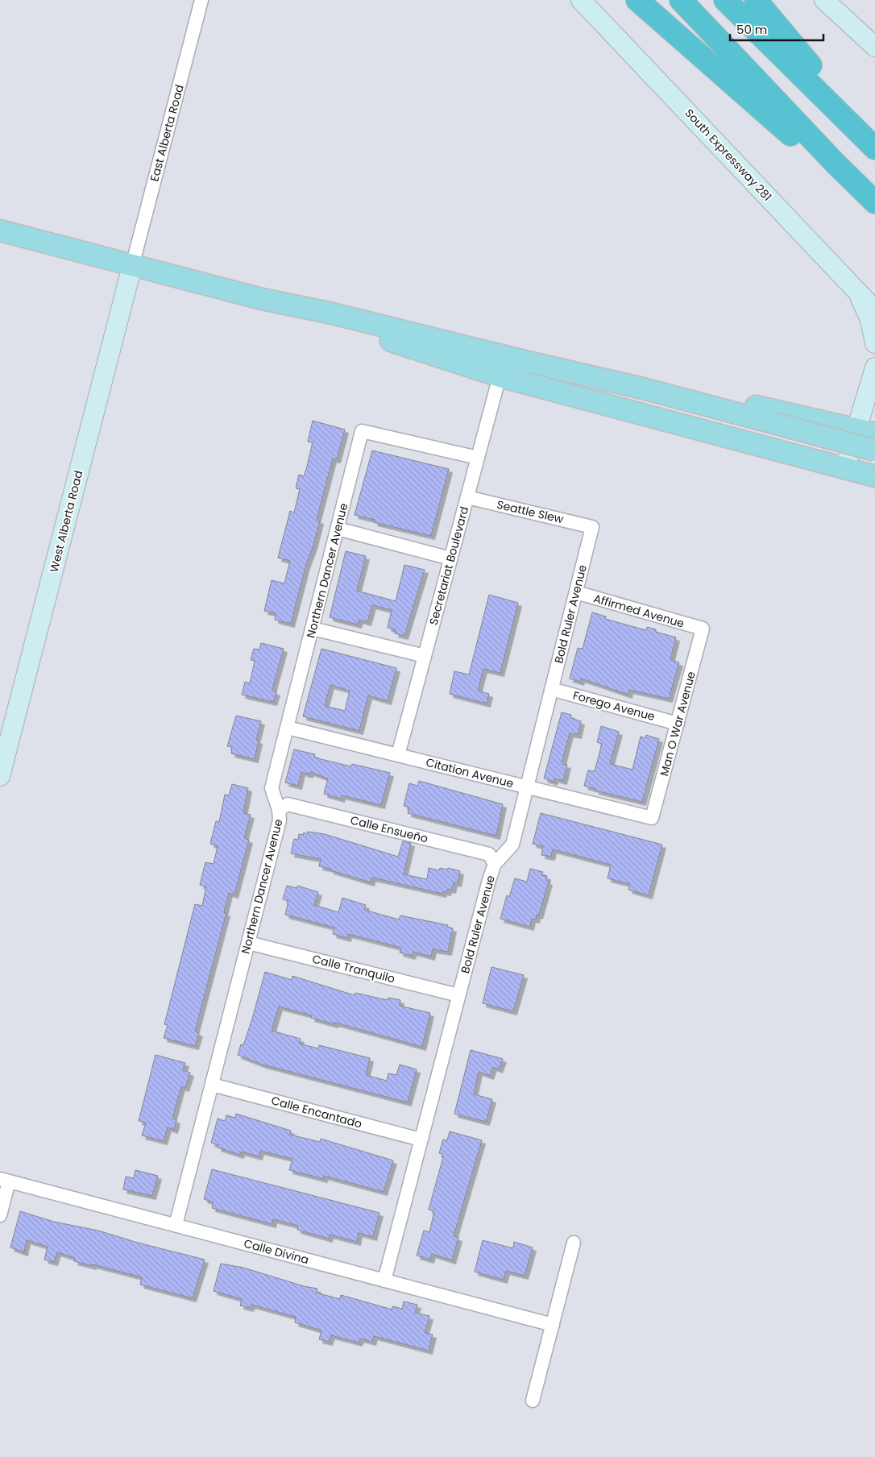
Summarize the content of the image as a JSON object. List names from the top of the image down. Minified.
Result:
{"streets":{"main road":["South Expressway 281","West Alberta Road"],"street":["East Alberta Road","Seattle Slew","Secretariat Boulevard","Northern Dancer Avenue","Affirmed Avenue","Bold Ruler Avenue","Forego Avenue","Man O War Avenue","Citation Avenue","Calle Ensueño","Calle Tranquilo","Calle Encantado","Calle Divina"]},"crossings":[["East Alberta Road","West Alberta Road"],["Seattle Slew","Secretariat Boulevard"],["Seattle Slew","Bold Ruler Avenue"],["Secretariat Boulevard","Northern Dancer Avenue"],["Secretariat Boulevard","Citation Avenue"],["Northern Dancer Avenue","Citation Avenue"],["Northern Dancer Avenue","Calle Ensueño"],["Northern Dancer Avenue","Calle Tranquilo"],["Northern Dancer Avenue","Calle Encantado"],["Northern Dancer Avenue","Calle Divina"],["Affirmed Avenue","Bold Ruler Avenue"],["Affirmed Avenue","Man O War Avenue"],["Bold Ruler Avenue","Forego Avenue"],["Bold Ruler Avenue","Citation Avenue"],["Bold Ruler Avenue","Calle Ensueño"],["Bold Ruler Avenue","Calle Tranquilo"],["Bold Ruler Avenue","Calle Encantado"],["Bold Ruler Avenue","Calle Divina"],["Forego Avenue","Man O War Avenue"],["Man O War Avenue","Citation Avenue"]],"scale_bar":"50 m"}
